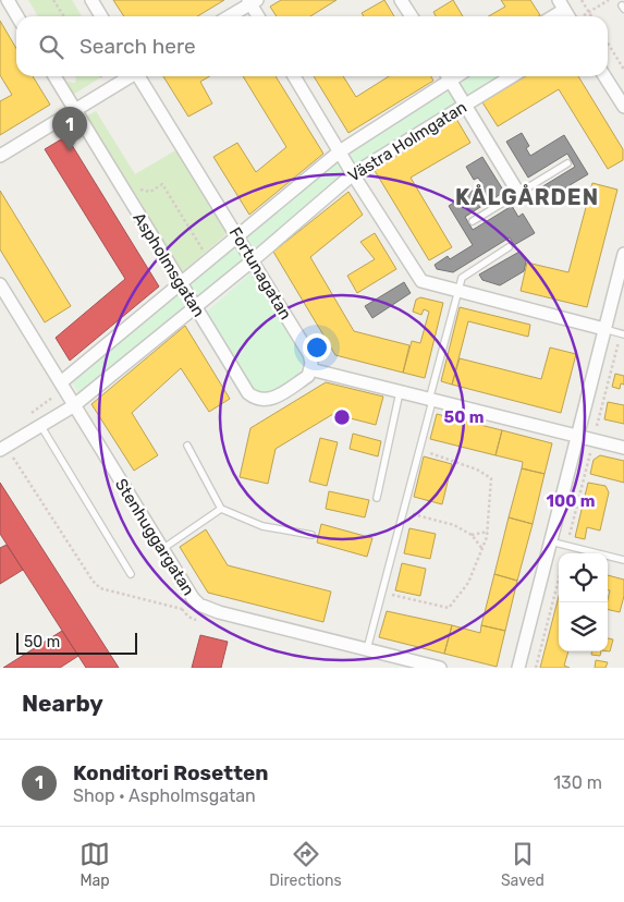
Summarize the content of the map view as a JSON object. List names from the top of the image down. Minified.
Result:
{"streets":{"street":["Västra Holmgatan","Aspholmsgatan","Fortunagatan","Stenhuggargatan"]},"crossings":[["Västra Holmgatan","Aspholmsgatan"],["Västra Holmgatan","Fortunagatan"],["Västra Holmgatan","Stenhuggargatan"],["Aspholmsgatan","Fortunagatan"]],"districts":["KÅLGÅRDEN"],"scale_bar":"50 m","page":{"search":"Search here","pins":"1","scale":"50 m","heading":"Nearby","list":[{"mark":"1","name":"Konditori Rosetten","note":"Shop · Aspholmsgatan","value":"130 m"}],"nav":["Map","Directions","Saved"]},"rings":["50 m","100 m"]}
